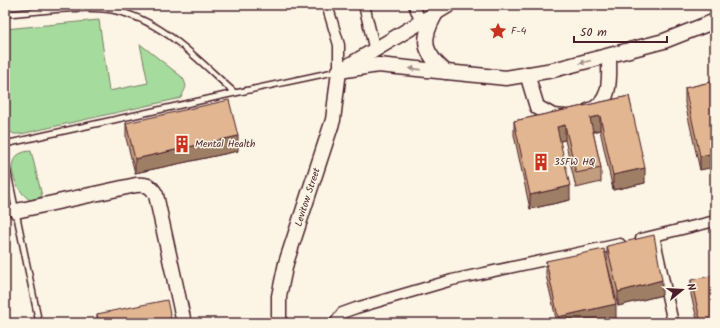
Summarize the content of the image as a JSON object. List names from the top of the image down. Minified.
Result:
{"streets":{"street":["Levitow Street"]},"places":{"place":["F-4"],"building":["Mental Health","35FW HQ"]},"scale_bar":"50 m","north":"right"}
